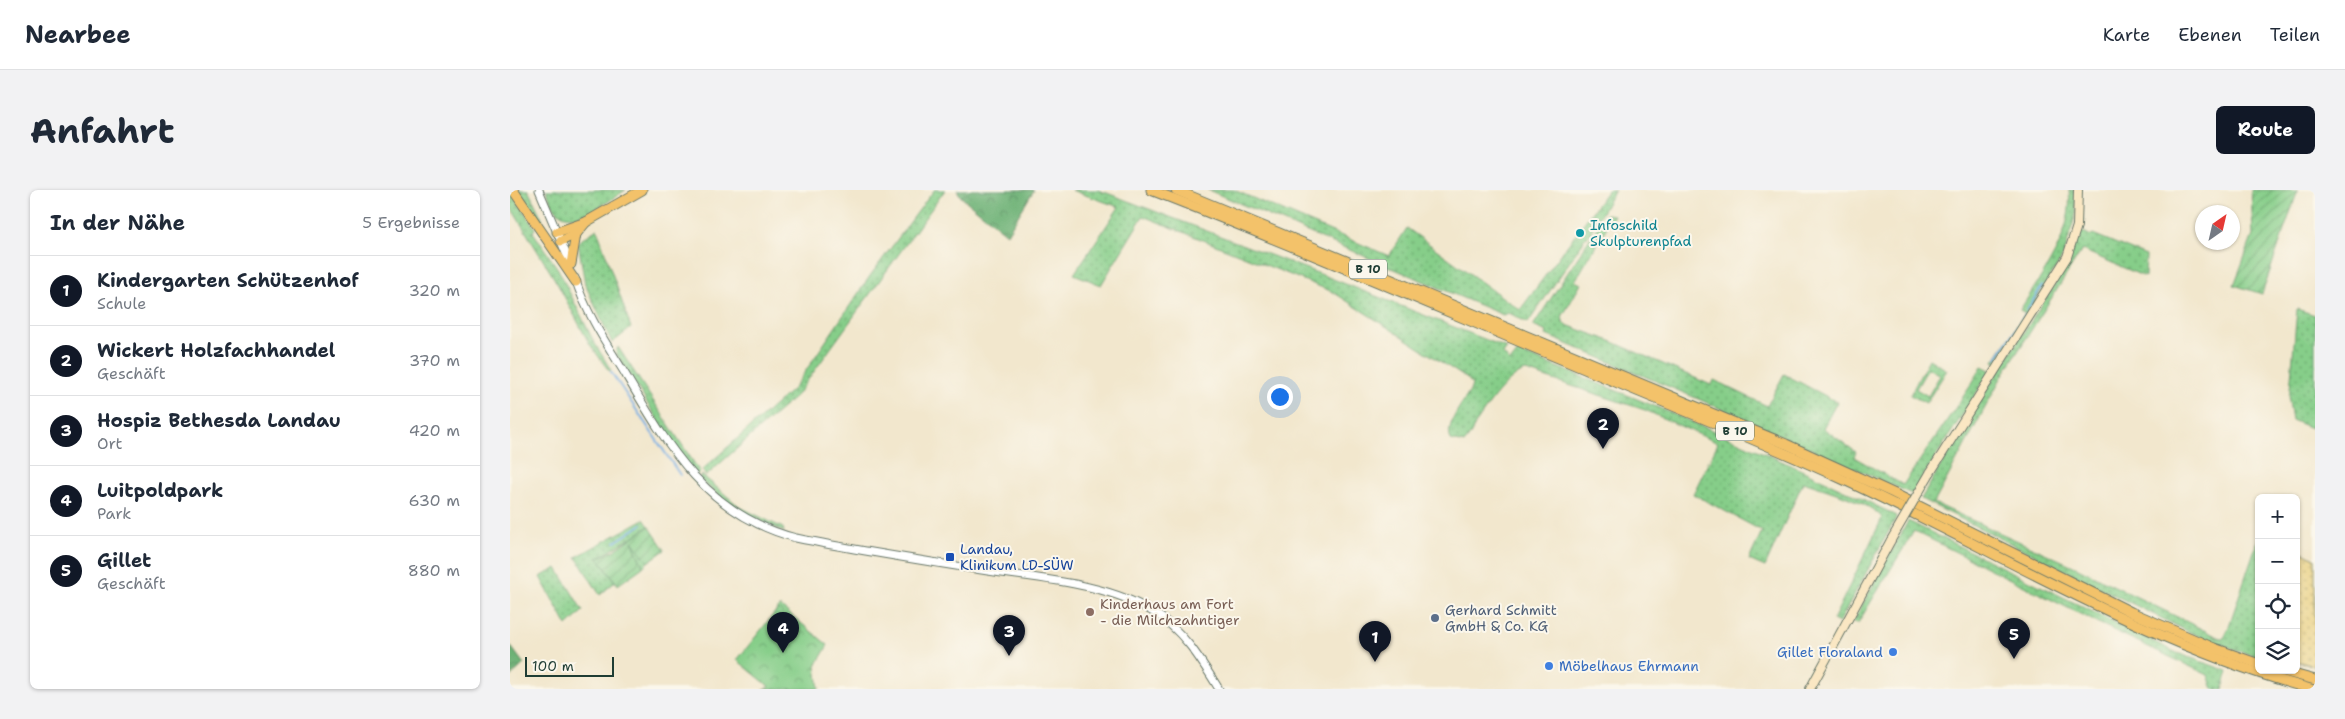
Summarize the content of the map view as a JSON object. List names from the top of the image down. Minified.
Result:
{"streets":{"highway":["B 10"]},"places":{"other":["Infoschild Skulpturenpfad","Kinderhaus am Fort - die Milchzahntiger","Gerhard Schmitt GmbH & Co. KG","Gillet Floraland","Möbelhaus Ehrmann"],"transit":["Landau, Klinikum LD-SÜW"]},"scale_bar":"100 m","north":"top right","page":{"header":"Nearbee","nav":["Karte","Ebenen","Teilen"],"buttons":"Route","title":"Anfahrt","heading":["In der Nähe","5 Ergebnisse"],"list":[{"mark":"1","name":"Kindergarten Schützenhof","note":"Schule","value":"320 m"},{"mark":"2","name":"Wickert Holzfachhandel","note":"Geschäft","value":"370 m"},{"mark":"3","name":"Hospiz Bethesda Landau","note":"Ort","value":"420 m"},{"mark":"4","name":"Luitpoldpark","note":"Park","value":"630 m"},{"mark":"5","name":"Gillet","note":"Geschäft","value":"880 m"}],"pins":["2","4","3","5","1"],"map_buttons":["+","−"],"scale":"100 m"}}
